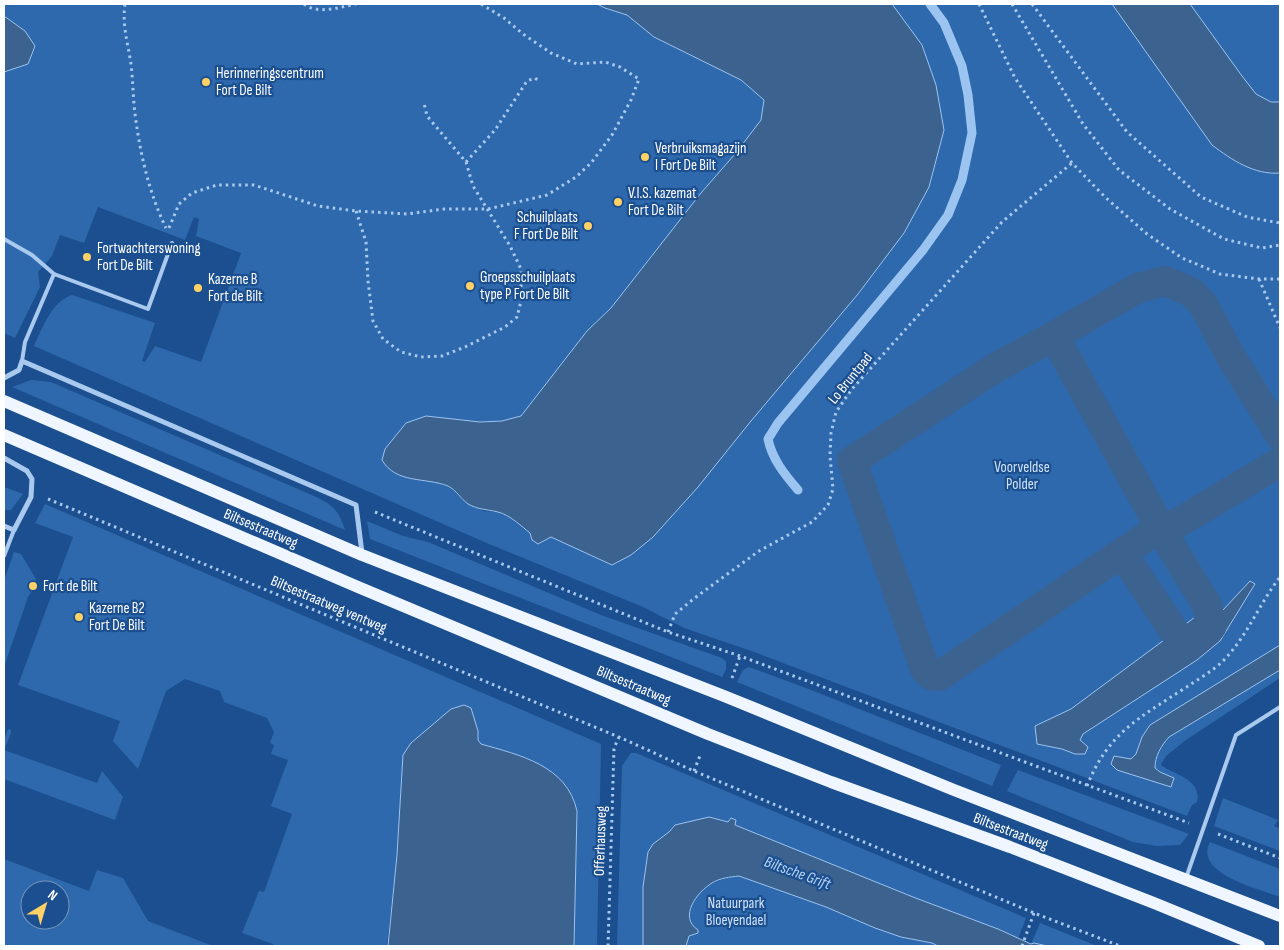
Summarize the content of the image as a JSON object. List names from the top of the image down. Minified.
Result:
{"streets":{"main road":["Biltsestraatweg"],"path":["Lo Bruntpad","Biltsestraatweg ventweg","Offerhausweg"]},"crossings":[["Biltsestraatweg ventweg","Offerhausweg"]],"water":["Biltsche Grift"],"parks":["Voorveldse Polder","Natuurpark Bloeyendael"],"places":["Herinneringscentrum Fort De Bilt","Verbruiksmagazijn I Fort De Bilt","V.I.S. kazemat Fort De Bilt","Schuilplaats F Fort De Bilt","Fortwachterswoning Fort De Bilt","Groepsschuilplaats type P Fort De Bilt","Kazerne B Fort de Bilt","Fort de Bilt","Kazerne B2 Fort De Bilt"],"north":"top right"}
